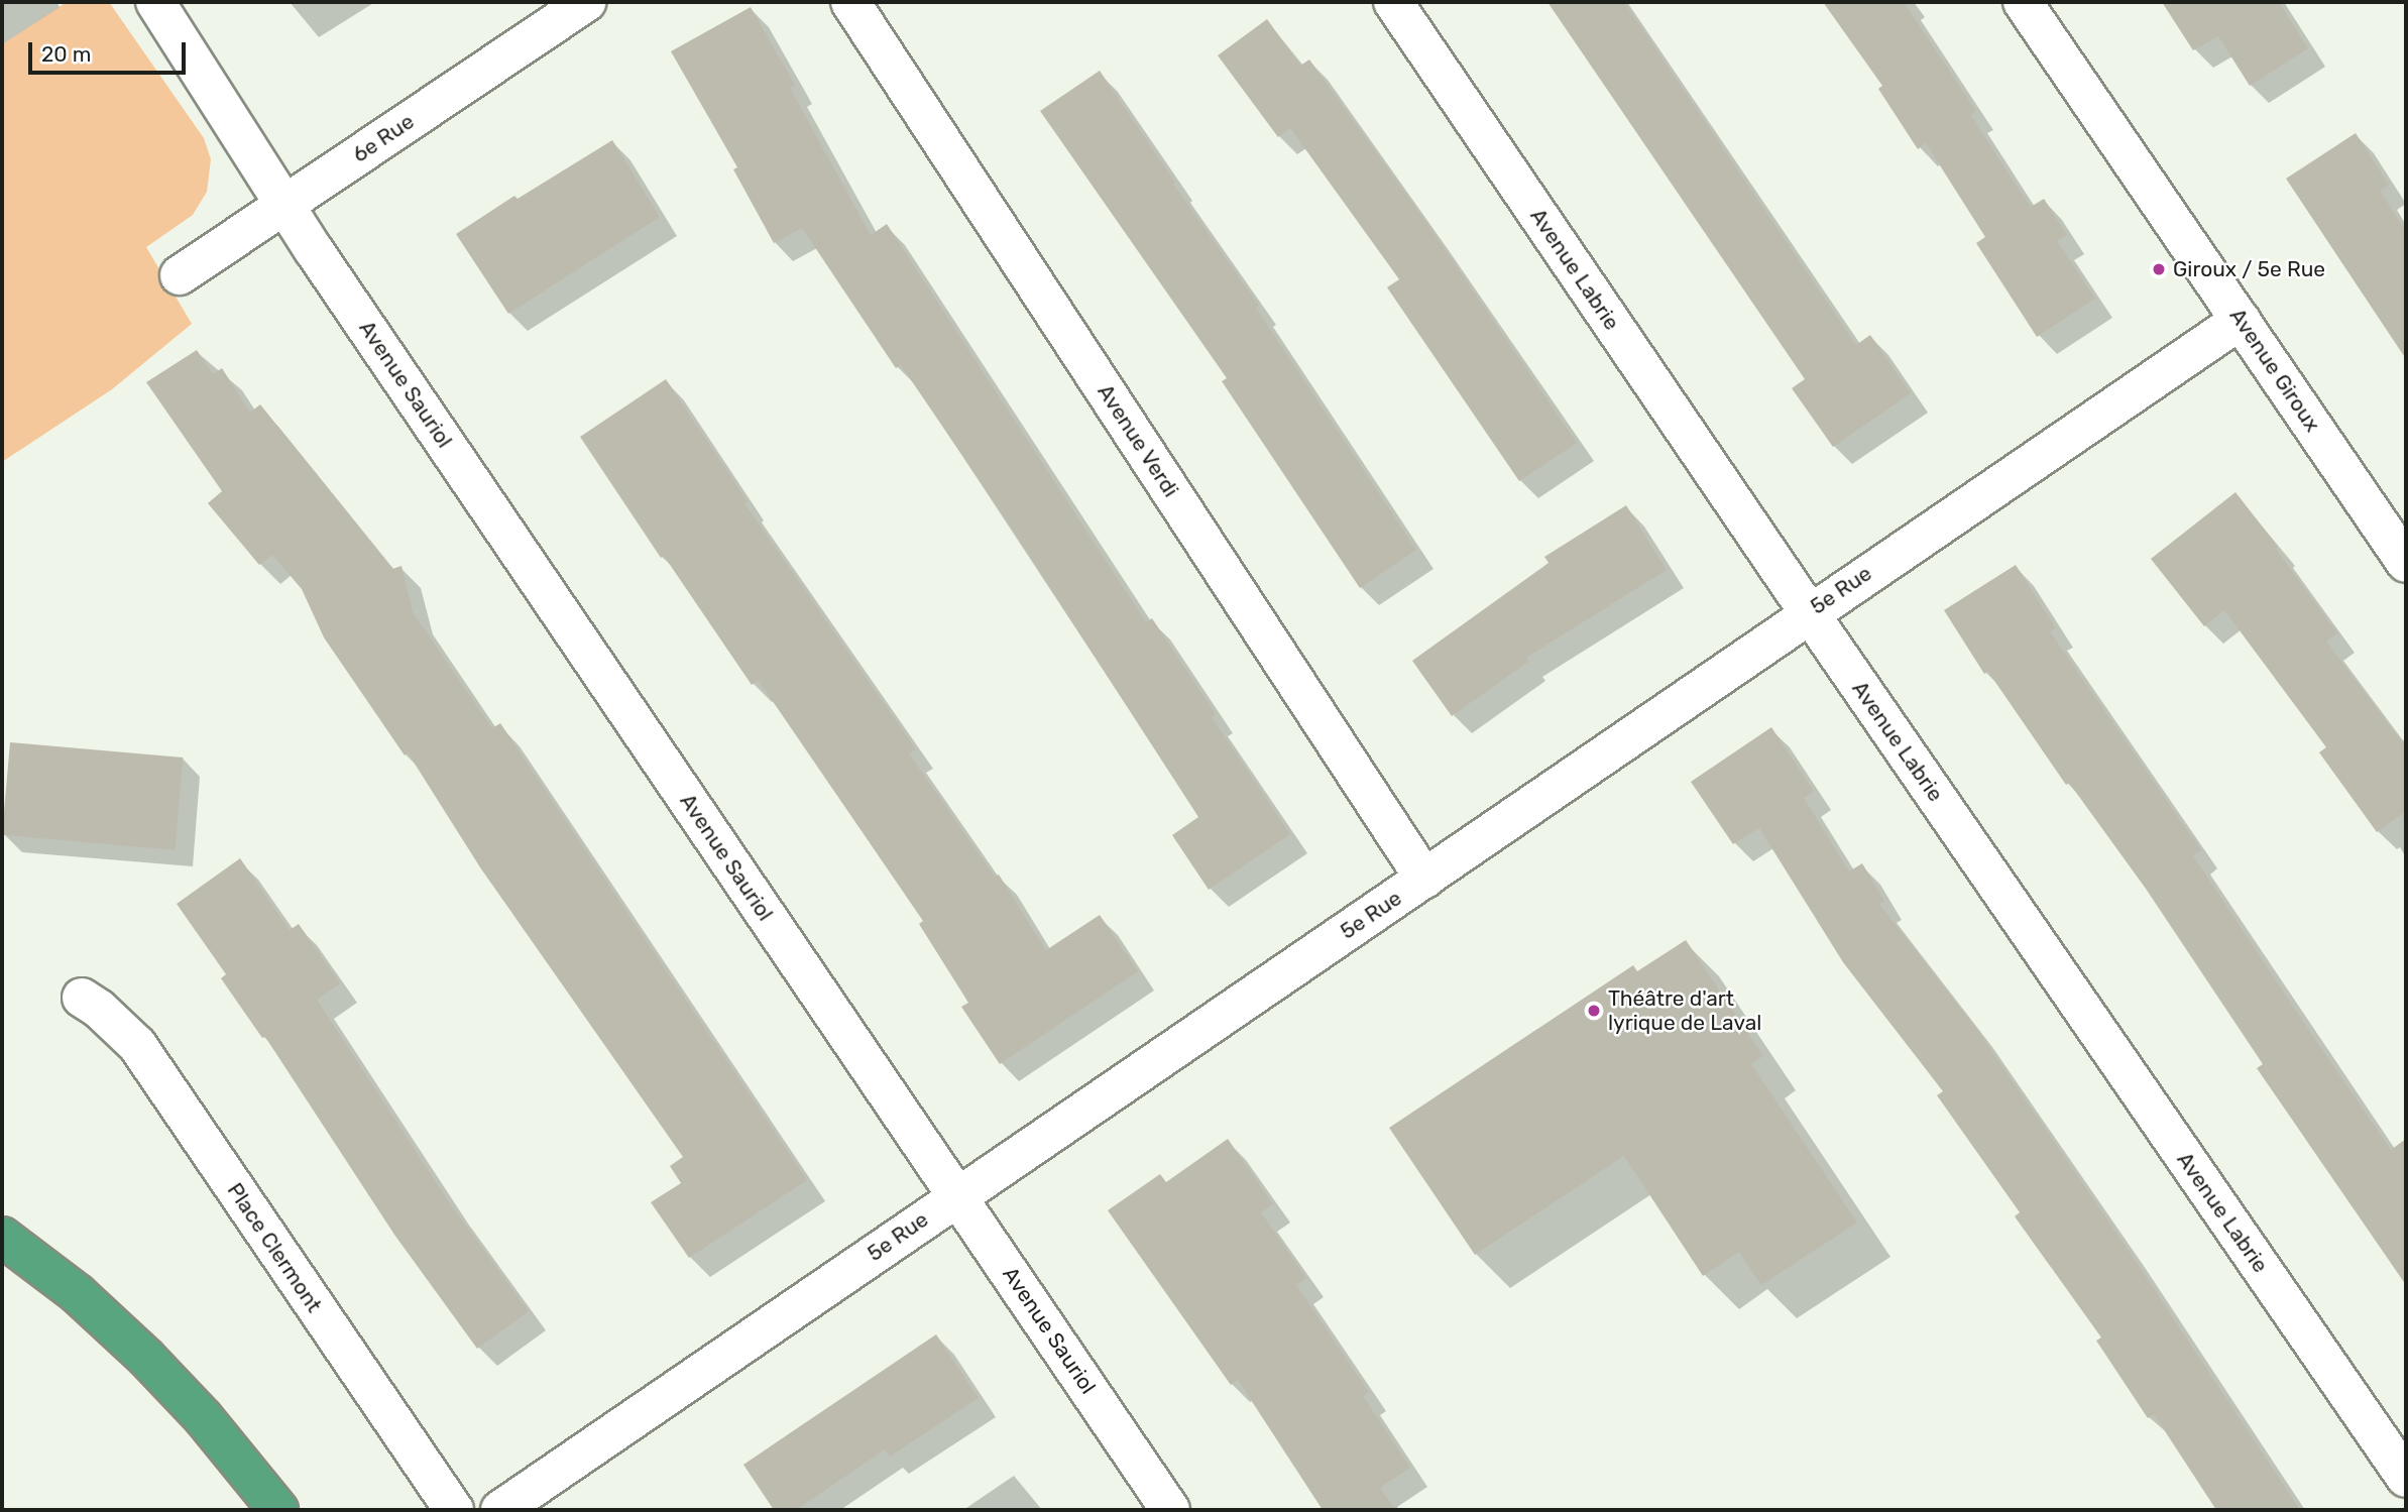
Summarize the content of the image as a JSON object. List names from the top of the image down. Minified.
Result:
{"streets":{"street":["6e Rue","Avenue Labrie","Avenue Giroux","Avenue Sauriol","Avenue Verdi","5e Rue","Place Clermont"]},"crossings":[["6e Rue","Avenue Sauriol"],["Avenue Labrie","5e Rue"],["Avenue Giroux","5e Rue"],["Avenue Sauriol","5e Rue"],["Avenue Verdi","5e Rue"]],"places":["Giroux / 5e Rue","Théâtre d'art lyrique de Laval"],"scale_bar":"20 m"}
